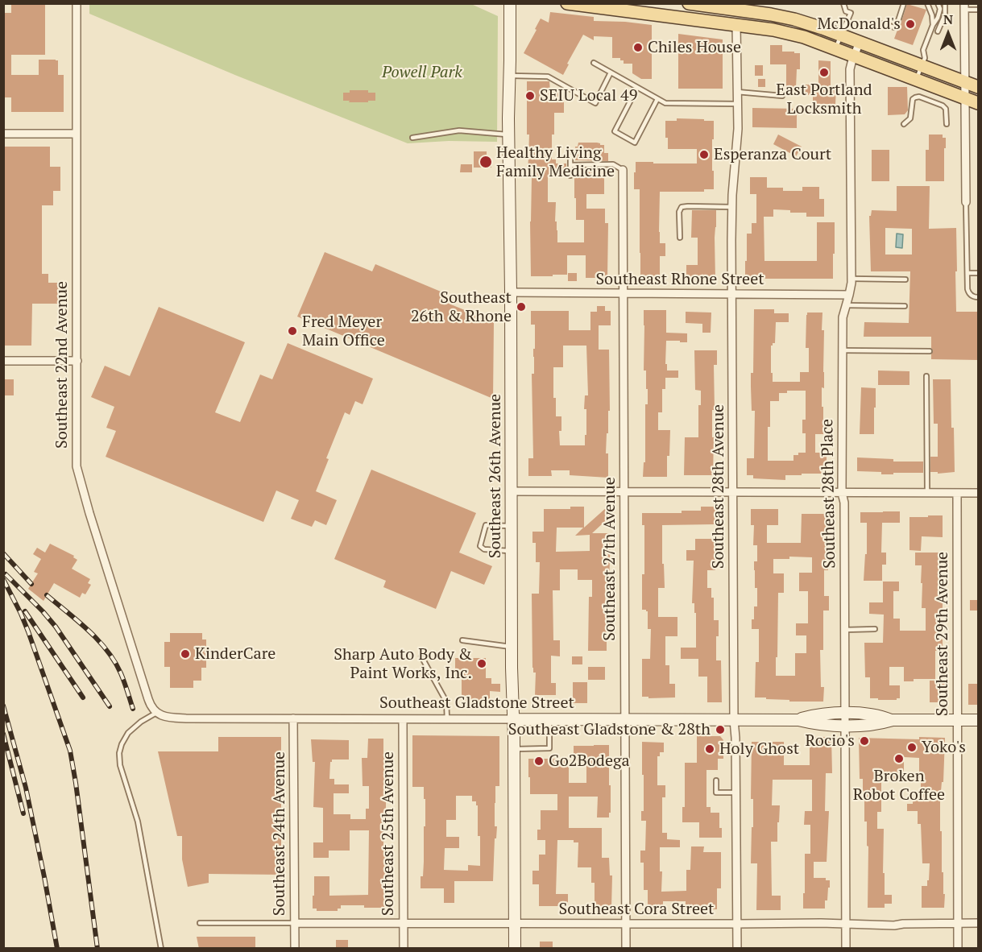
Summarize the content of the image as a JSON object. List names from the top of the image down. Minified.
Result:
{"streets":{"street":["Southeast Rhone Street","Southeast 22nd Avenue","Southeast 26th Avenue","Southeast 28th Avenue","Southeast 28th Place","Southeast 27th Avenue","Southeast 29th Avenue","Southeast Gladstone Street","Southeast 24th Avenue","Southeast 25th Avenue","Southeast Cora Street"]},"crossings":[["Southeast Rhone Street","Southeast 26th Avenue"],["Southeast Rhone Street","Southeast 28th Avenue"],["Southeast Rhone Street","Southeast 28th Place"],["Southeast Rhone Street","Southeast 27th Avenue"],["Southeast 22nd Avenue","Southeast Gladstone Street"],["Southeast 26th Avenue","Southeast Gladstone Street"],["Southeast 26th Avenue","Southeast Cora Street"],["Southeast 28th Avenue","Southeast Gladstone Street"],["Southeast 28th Avenue","Southeast Cora Street"],["Southeast 28th Place","Southeast Gladstone Street"],["Southeast 28th Place","Southeast Cora Street"],["Southeast 27th Avenue","Southeast Gladstone Street"],["Southeast 27th Avenue","Southeast Cora Street"],["Southeast 29th Avenue","Southeast Gladstone Street"],["Southeast 29th Avenue","Southeast Cora Street"],["Southeast Gladstone Street","Southeast 24th Avenue"],["Southeast Gladstone Street","Southeast 25th Avenue"],["Southeast 24th Avenue","Southeast Cora Street"],["Southeast 25th Avenue","Southeast Cora Street"]],"parks":["Powell Park"],"places":["McDonald's","Chiles House","East Portland Locksmith","SEIU Local 49","Esperanza Court","Healthy Living Family Medicine","Southeast 26th & Rhone","Fred Meyer Main Office","KinderCare","Sharp Auto Body & Paint Works, Inc.","Southeast Gladstone & 28th","Rocio's","Yoko's","Holy Ghost","Broken Robot Coffee","Go2Bodega"],"north":"top"}
